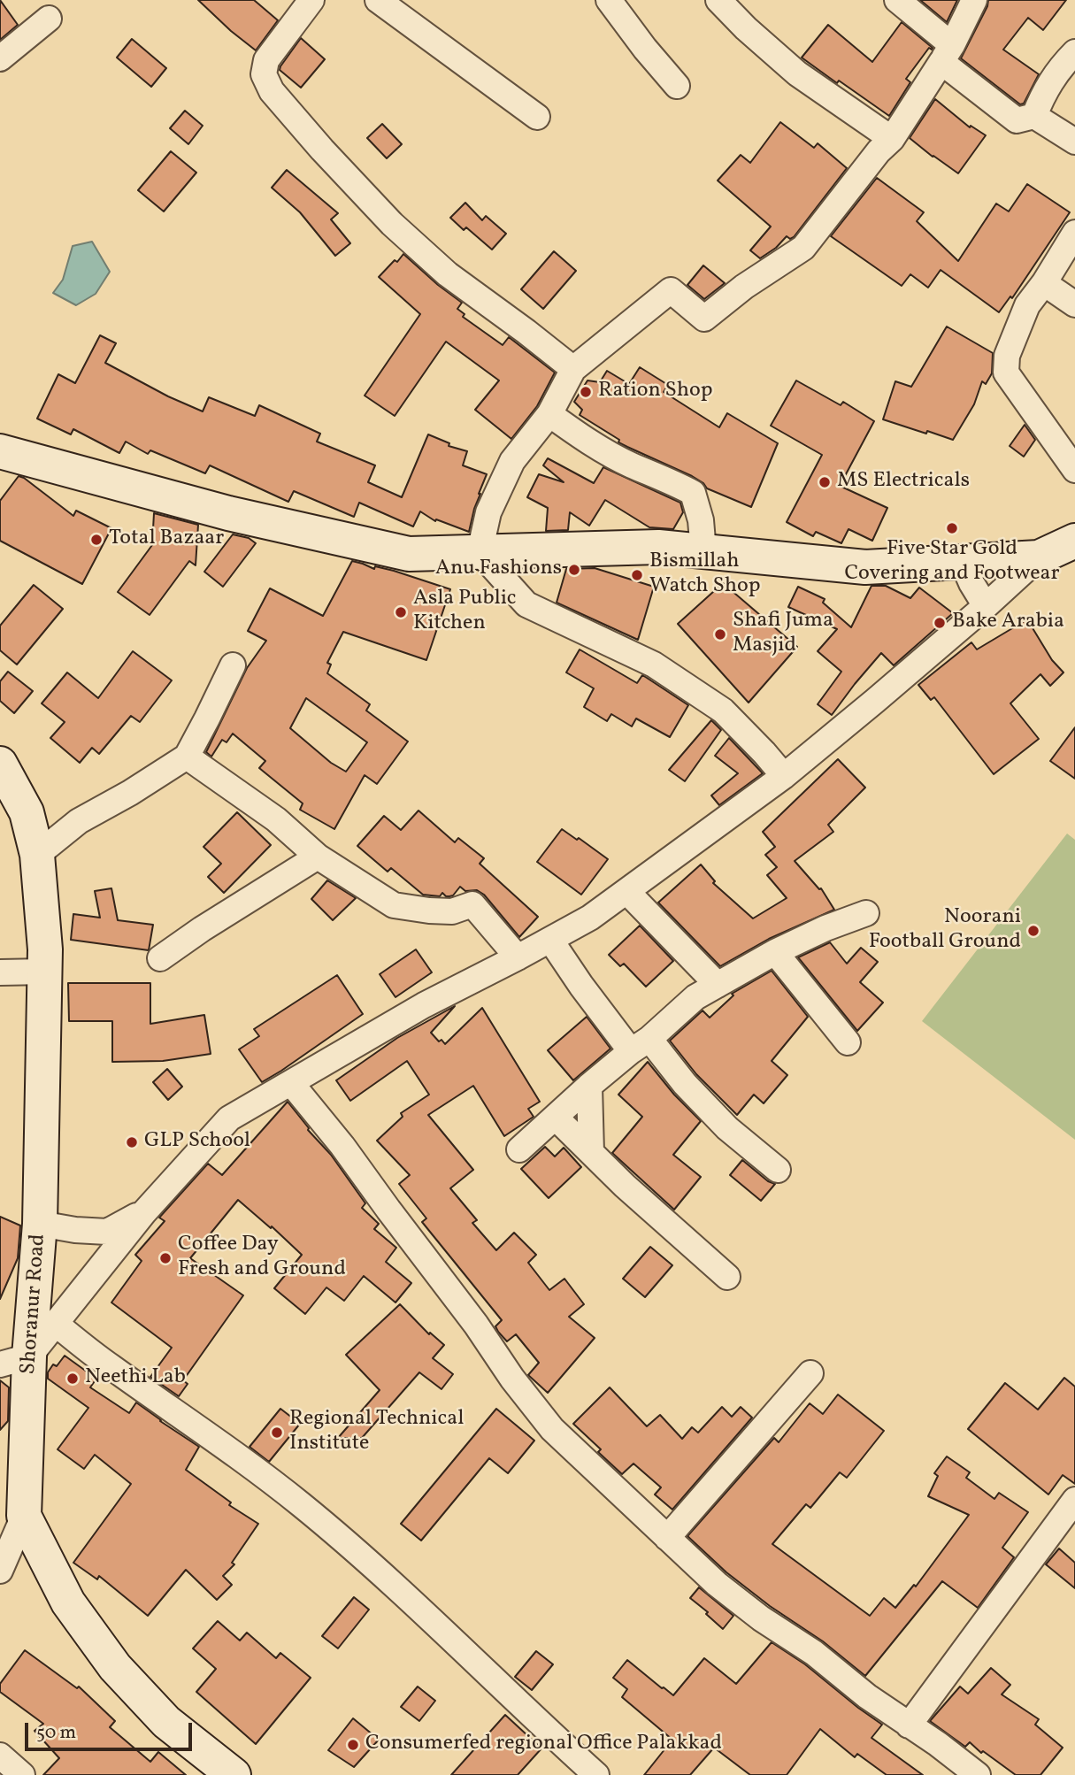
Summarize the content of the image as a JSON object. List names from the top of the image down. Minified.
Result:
{"streets":{"main road":["Shoranur Road"]},"places":["Ration Shop","MS Electricals","Five Star Gold Covering and Footwear","Total Bazaar","Anu Fashions","Bismillah Watch Shop","Asla Public Kitchen","Bake Arabia","Shafi Juma Masjid","Noorani Football Ground","GLP School","Coffee Day Fresh and Ground","Neethi Lab","Regional Technical Institute","Consumerfed regional Office Palakkad"],"scale_bar":"50 m"}
